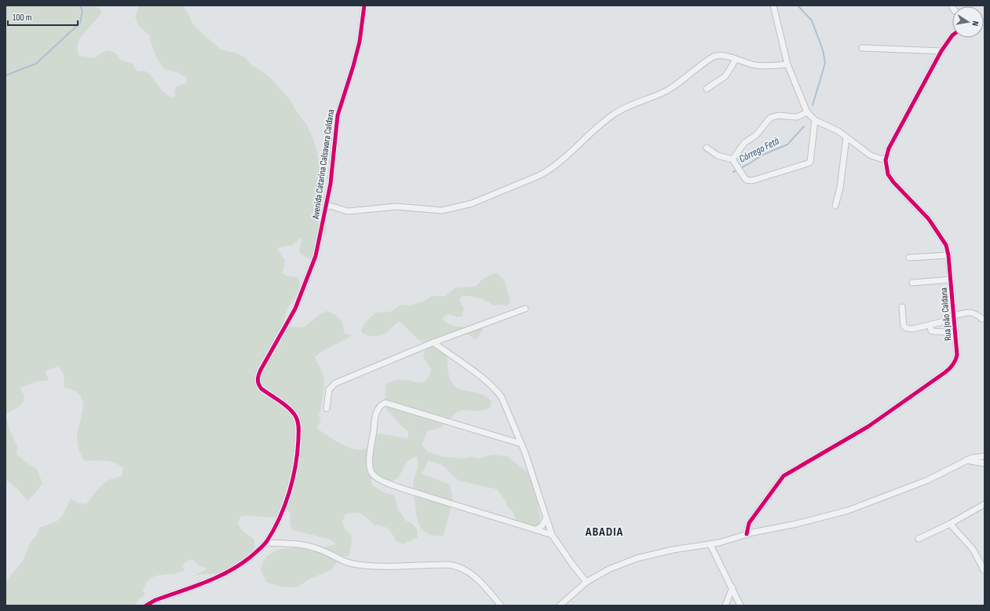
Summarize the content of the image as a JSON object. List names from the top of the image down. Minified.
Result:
{"streets":{"street":["Avenida Catarina Calsavara Caldana","Rua João Caldana"]},"districts":["ABADIA"],"water":["Córrego Fetá"],"scale_bar":"100 m","north":"right"}
